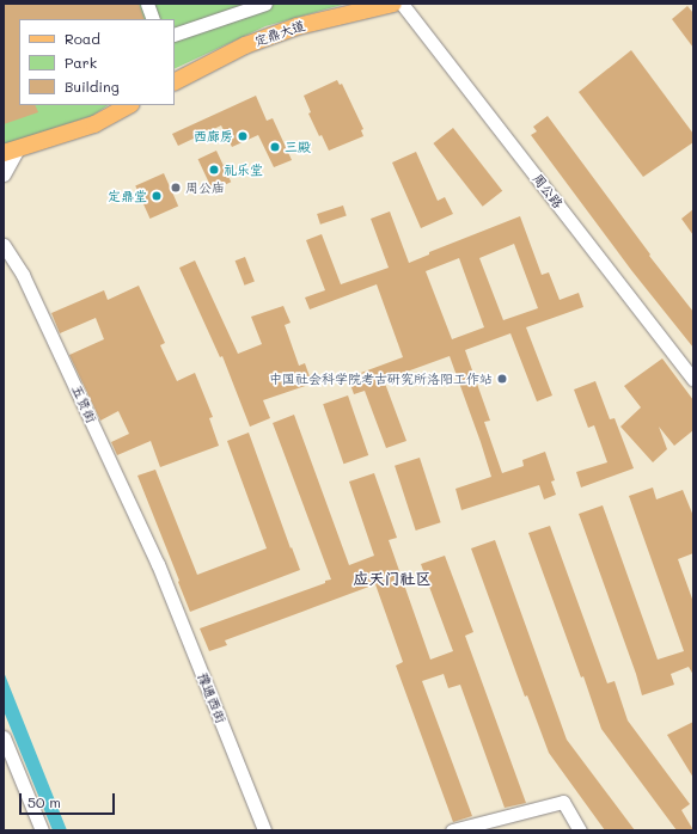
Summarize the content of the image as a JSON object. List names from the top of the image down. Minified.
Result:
{"streets":{"main road":["定鼎大道"],"street":["周公路","五贤街","豫通西街"]},"crossings":[["五贤街","豫通西街"]],"districts":["应天门社区"],"places":["西廊房","三殿","礼乐堂","周公庙","定鼎堂","中国社会科学院考古研究所洛阳工作站"],"legend":["Road","Park","Building"],"scale_bar":"50 m"}
